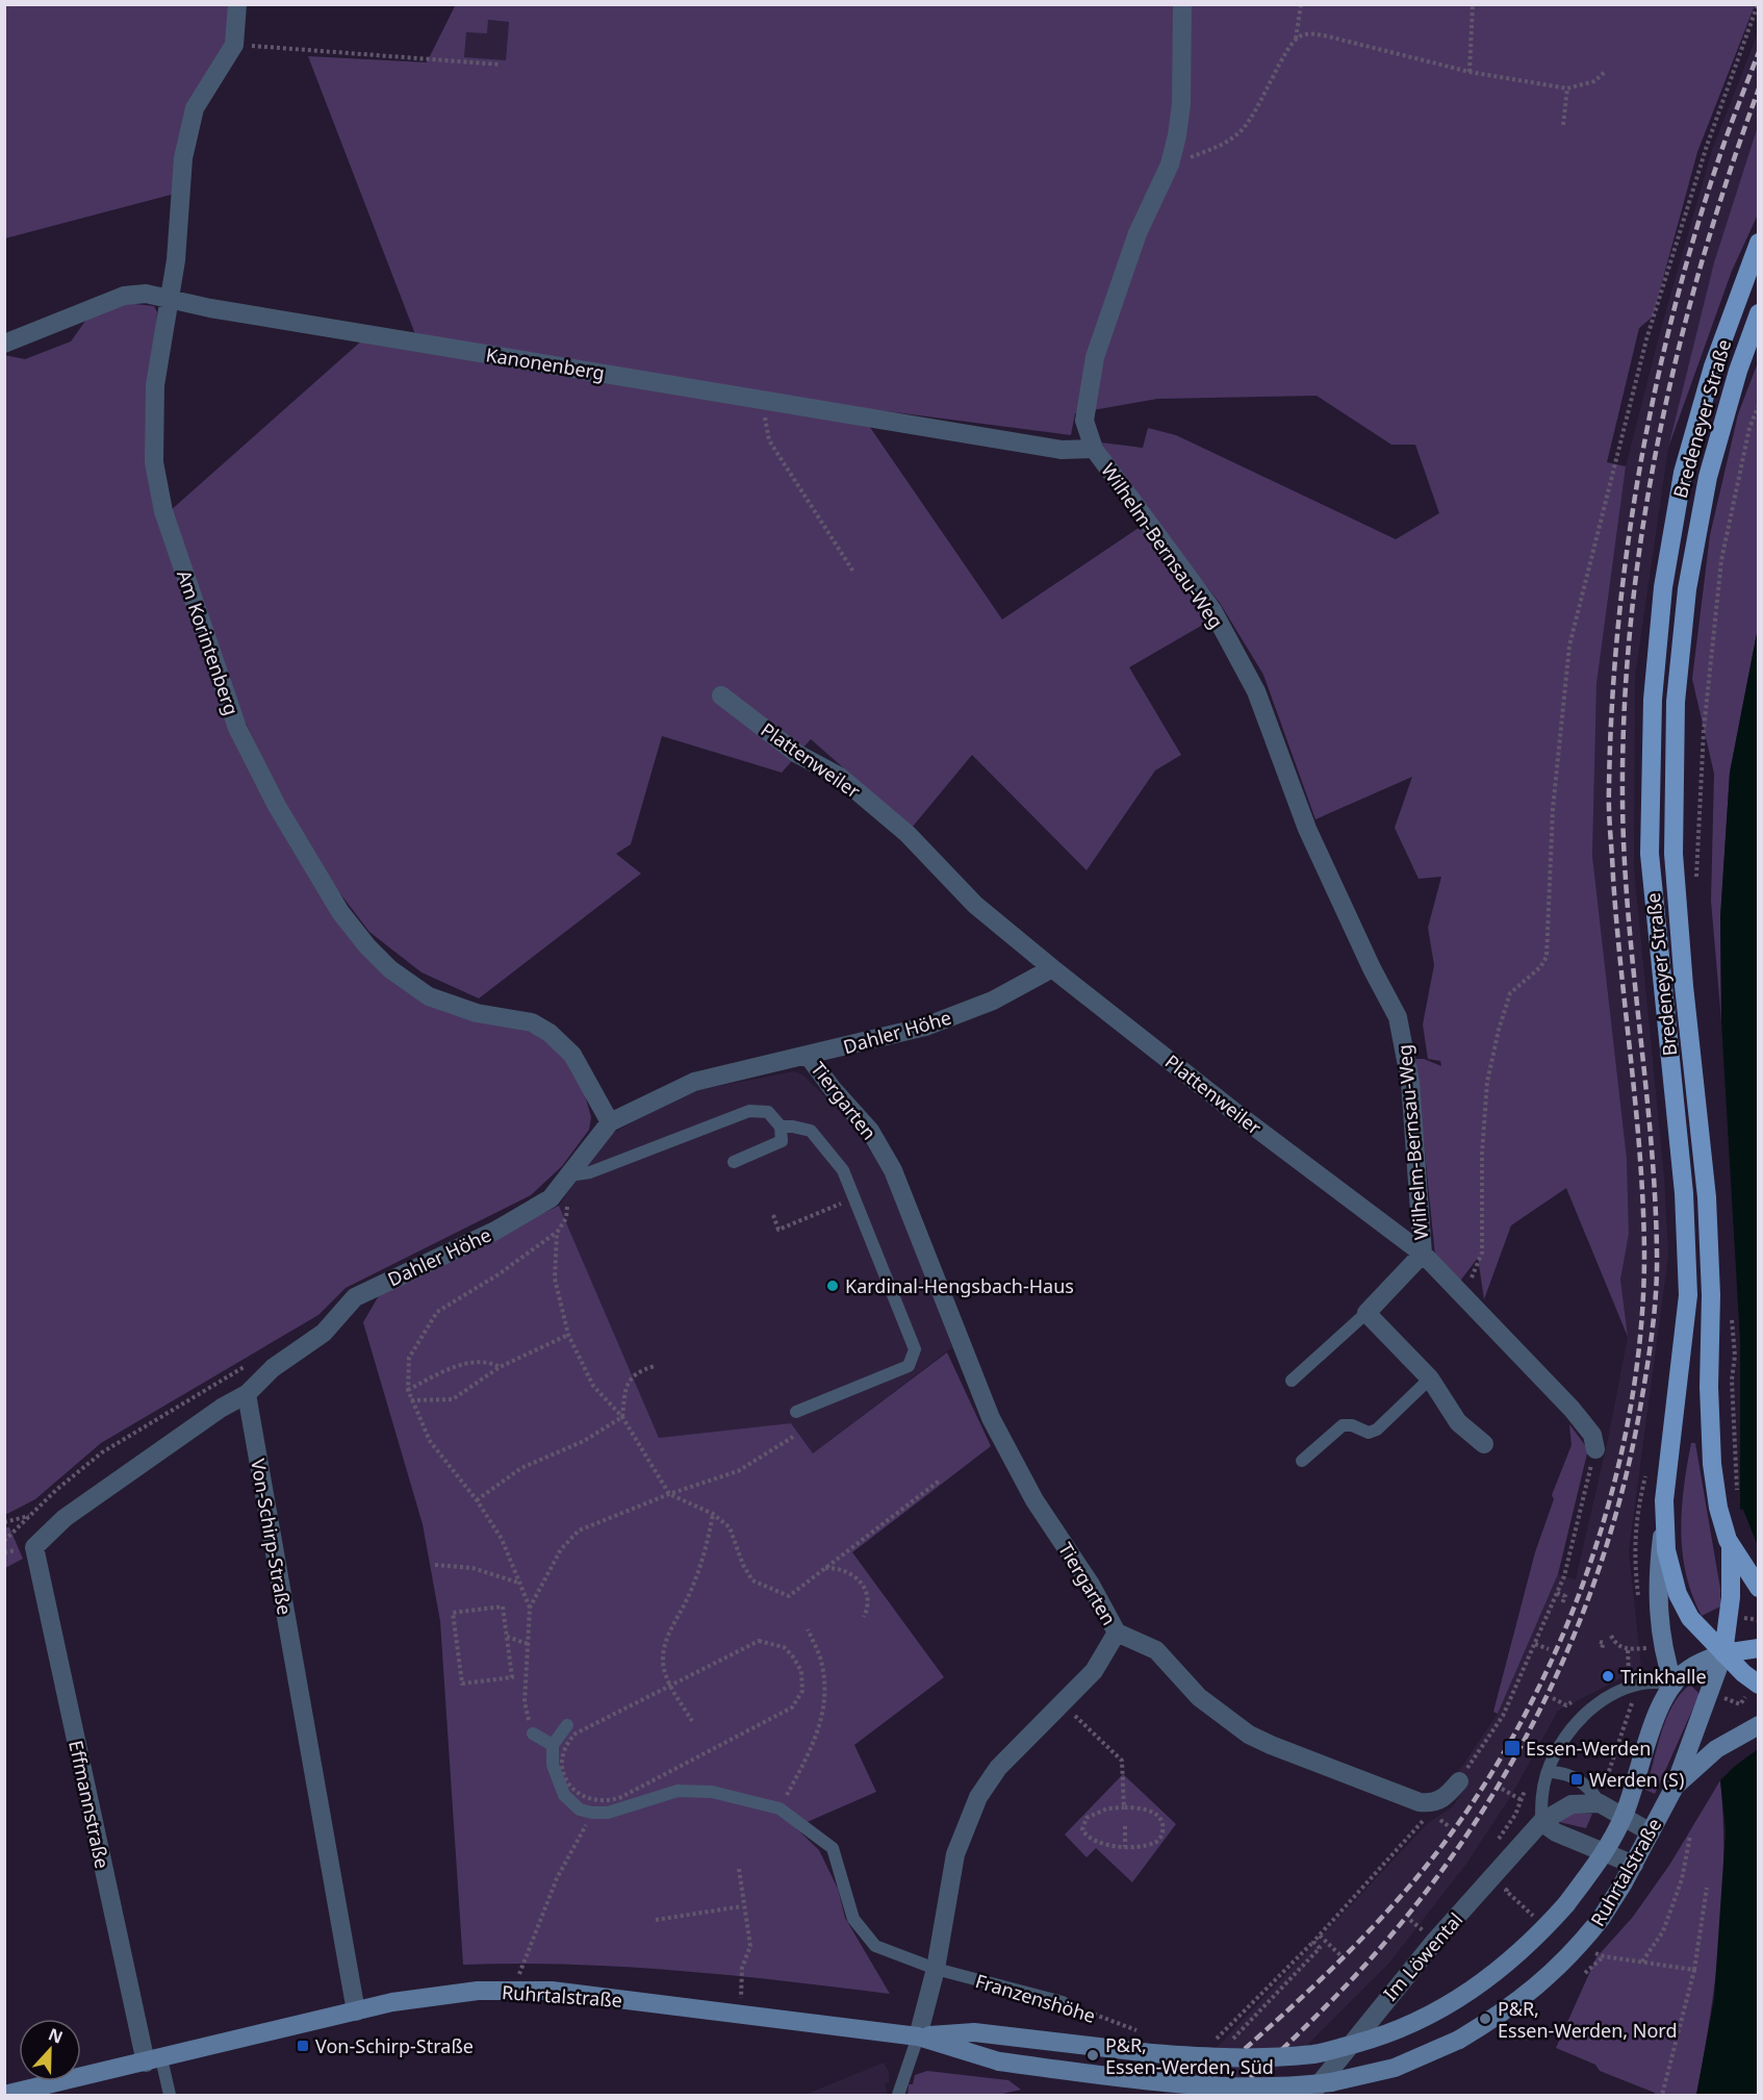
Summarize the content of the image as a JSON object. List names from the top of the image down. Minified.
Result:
{"streets":{"main road":["Bredeneyer Straße","Ruhrtalstraße"],"street":["Kanonenberg","Wilhelm-Bernsau-Weg","Am Korintenberg","Plattenweiler","Dahler Höhe","Tiergarten","Von-Schirp-Straße","Effmannstraße","Im Löwental"],"lane":["Franzenshöhe"]},"crossings":[["Kanonenberg","Wilhelm-Bernsau-Weg"],["Kanonenberg","Am Korintenberg"],["Bredeneyer Straße","Ruhrtalstraße"],["Wilhelm-Bernsau-Weg","Plattenweiler"],["Am Korintenberg","Dahler Höhe"],["Plattenweiler","Dahler Höhe"],["Dahler Höhe","Tiergarten"],["Dahler Höhe","Von-Schirp-Straße"],["Dahler Höhe","Effmannstraße"],["Von-Schirp-Straße","Ruhrtalstraße"],["Effmannstraße","Ruhrtalstraße"]],"places":{"other":["Kardinal-Hengsbach-Haus","Trinkhalle","P&R, Essen-Werden, Nord","P&R, Essen-Werden, Süd"],"transit":["Essen-Werden","Werden (S)","Von-Schirp-Straße"]},"north":"top"}
